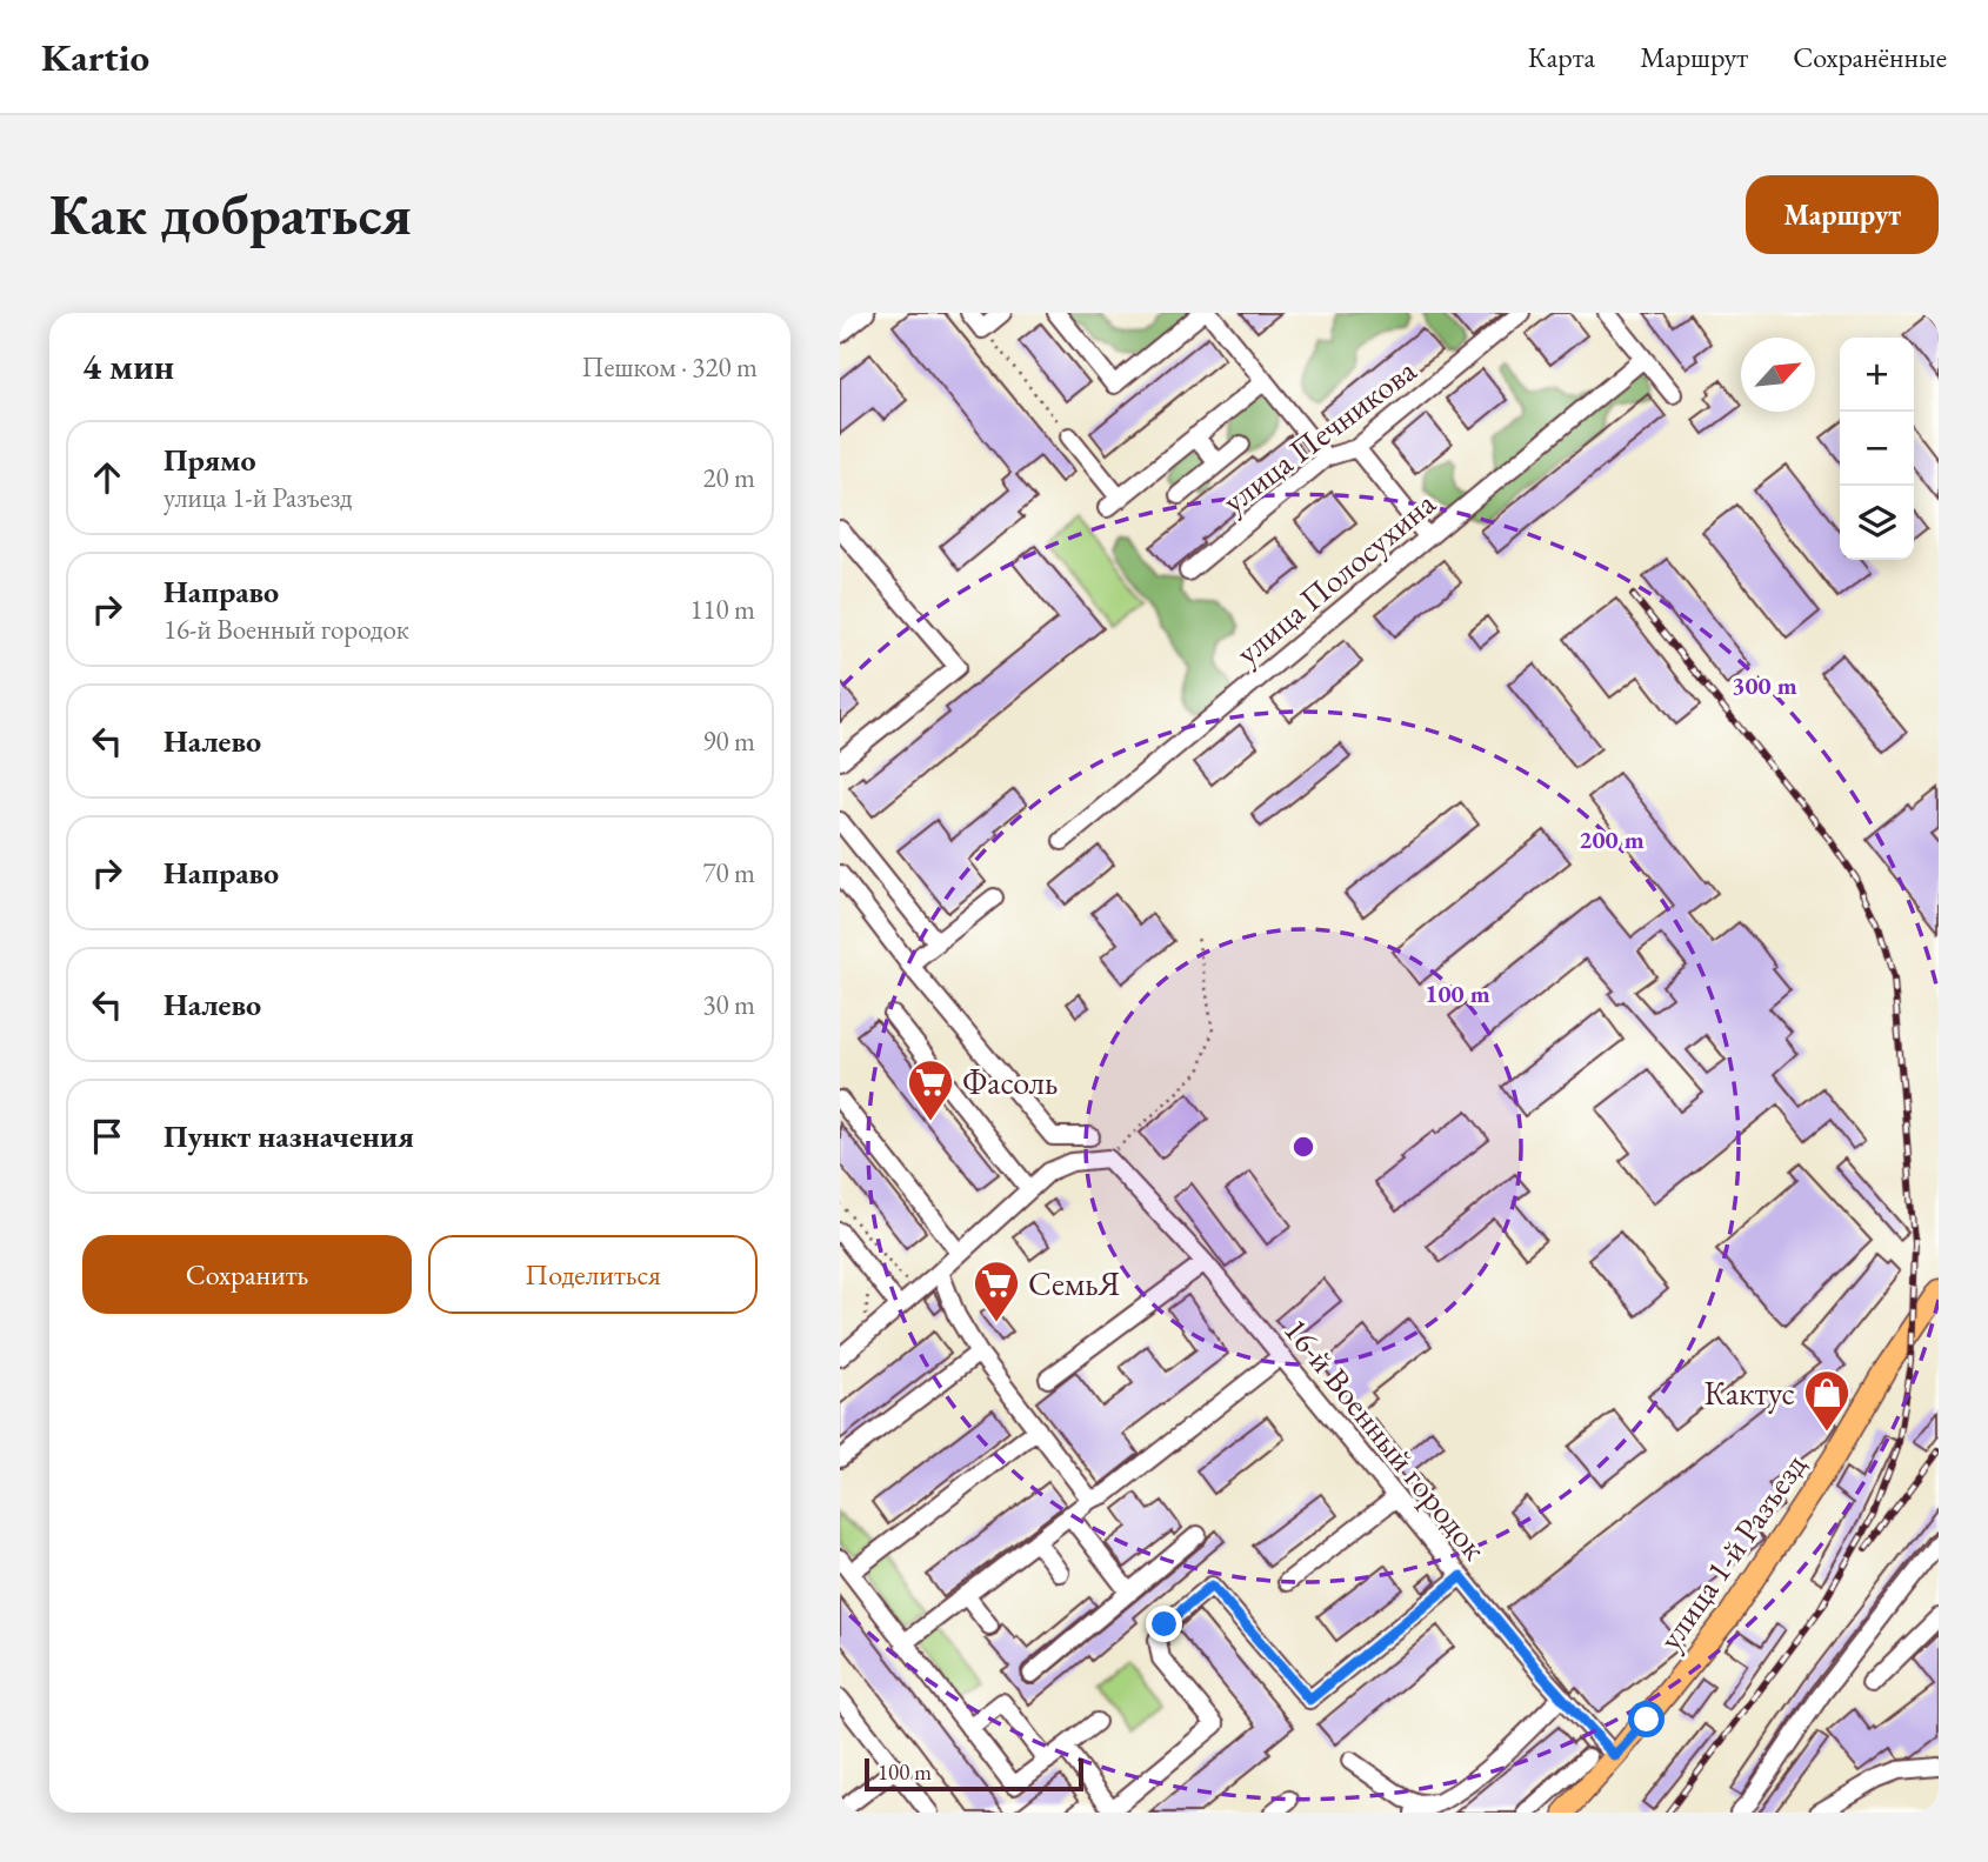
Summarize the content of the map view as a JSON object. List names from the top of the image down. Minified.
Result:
{"streets":{"main road":["улица 1-й Разъезд"],"street":["улица Печникова","улица Полосухина","16-й Военный городок"]},"crossings":[["16-й Военный городок","улица 1-й Разъезд"]],"places":{"supermarket":["Фасоль","СемьЯ"],"shop":["Кактус"]},"scale_bar":"100 m","north":"top right","page":{"header":"Kartio","nav":["Карта","Маршрут","Сохранённые"],"buttons":["Маршрут",["Сохранить","Поделиться"]],"title":"Как добраться","heading":["4 мин","Пешком · 320 m"],"map_buttons":["+","−"],"list":[["Прямо","улица 1-й Разъезд","20 m"],["Направо","16-й Военный городок","110 m"],["Налево","90 m"],["Направо","70 m"],["Налево","30 m"],"Пункт назначения"],"scale":"100 m"},"rings":["300 m","200 m","100 m"]}
